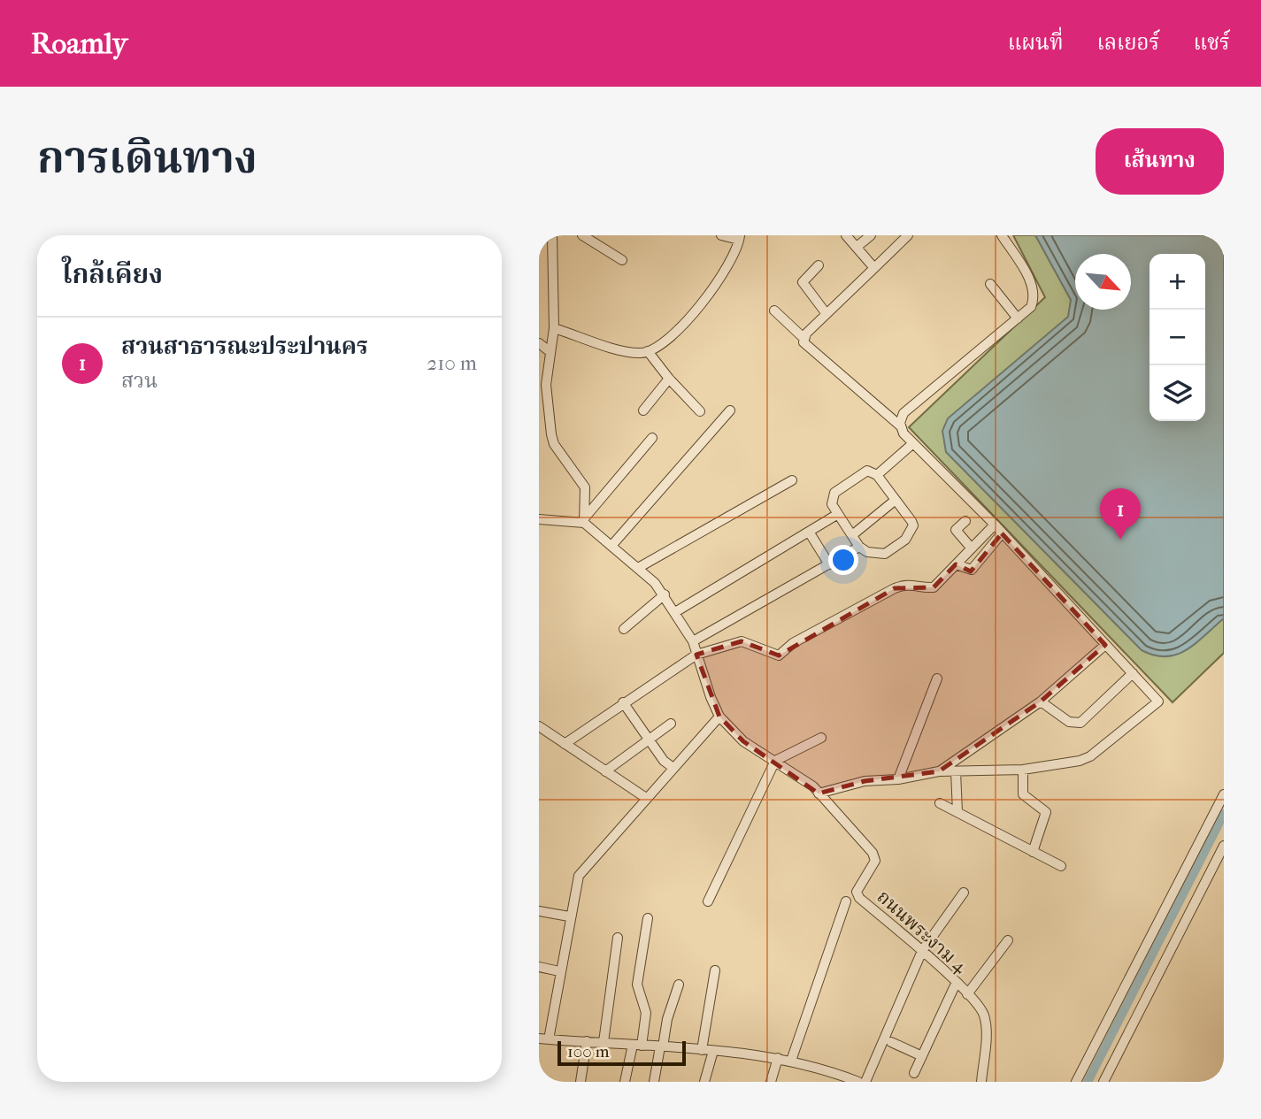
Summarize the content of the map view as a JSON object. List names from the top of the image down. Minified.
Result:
{"streets":{"street":["ถนนพระงาม 4"]},"scale_bar":"100 m","north":"bottom right","page":{"header":"Roamly","nav":["แผนที่","เลเยอร์","แชร์"],"title":"การเดินทาง","buttons":"เส้นทาง","heading":"ใกล้เคียง","map_buttons":["+","−"],"list":[{"mark":"1","name":"สวนสาธารณะประปานคร","note":"สวน","value":"210 m"}],"pins":"1","scale":"100 m"}}
